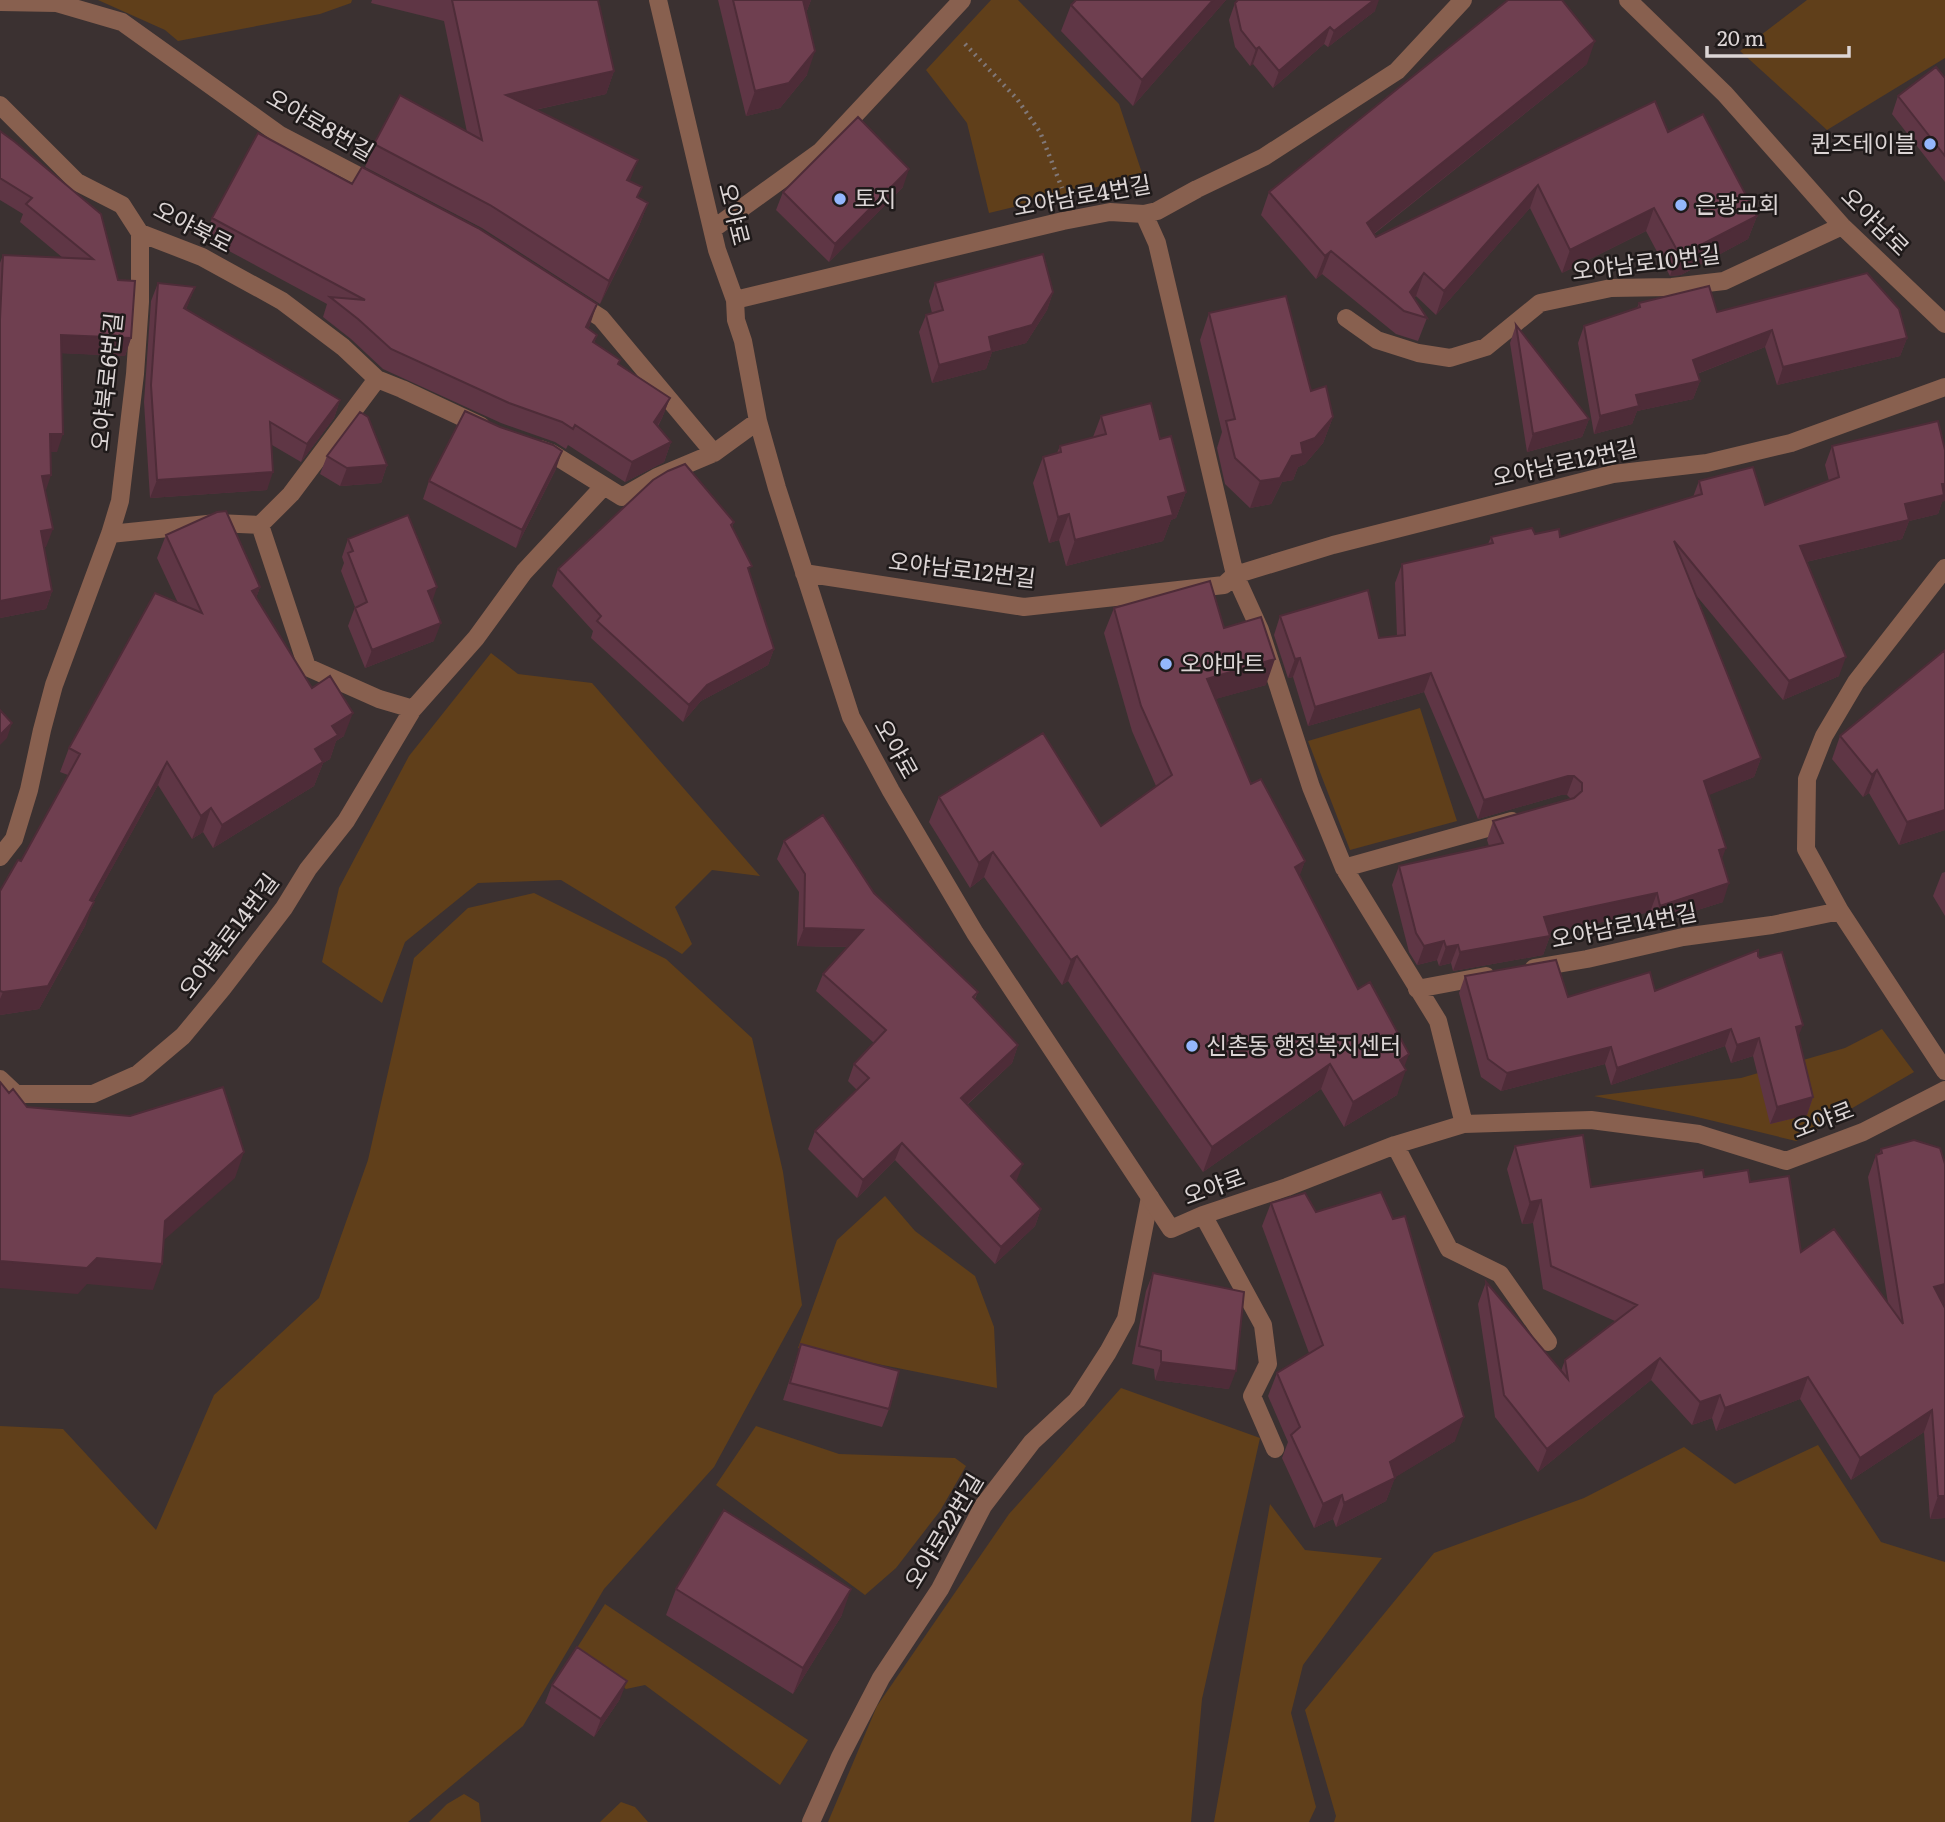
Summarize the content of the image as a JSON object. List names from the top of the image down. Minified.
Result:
{"streets":{"street":["오야로8번길","오야남로4번길","오야로","오야남로","오야북로","오야남로10번길","오야북로6번길","오야남로12번길","오야남로14번길","오야북로14번길","오야로22번길"]},"crossings":[["오야남로4번길","오야로"],["오야로","오야남로12번길"],["오야로","오야로22번길"],["오야남로","오야남로10번길"],["오야북로","오야북로6번길"]],"places":["퀸즈테이블","토지","은광교회","오야마트","신촌동 행정복지센터"],"scale_bar":"20 m"}
